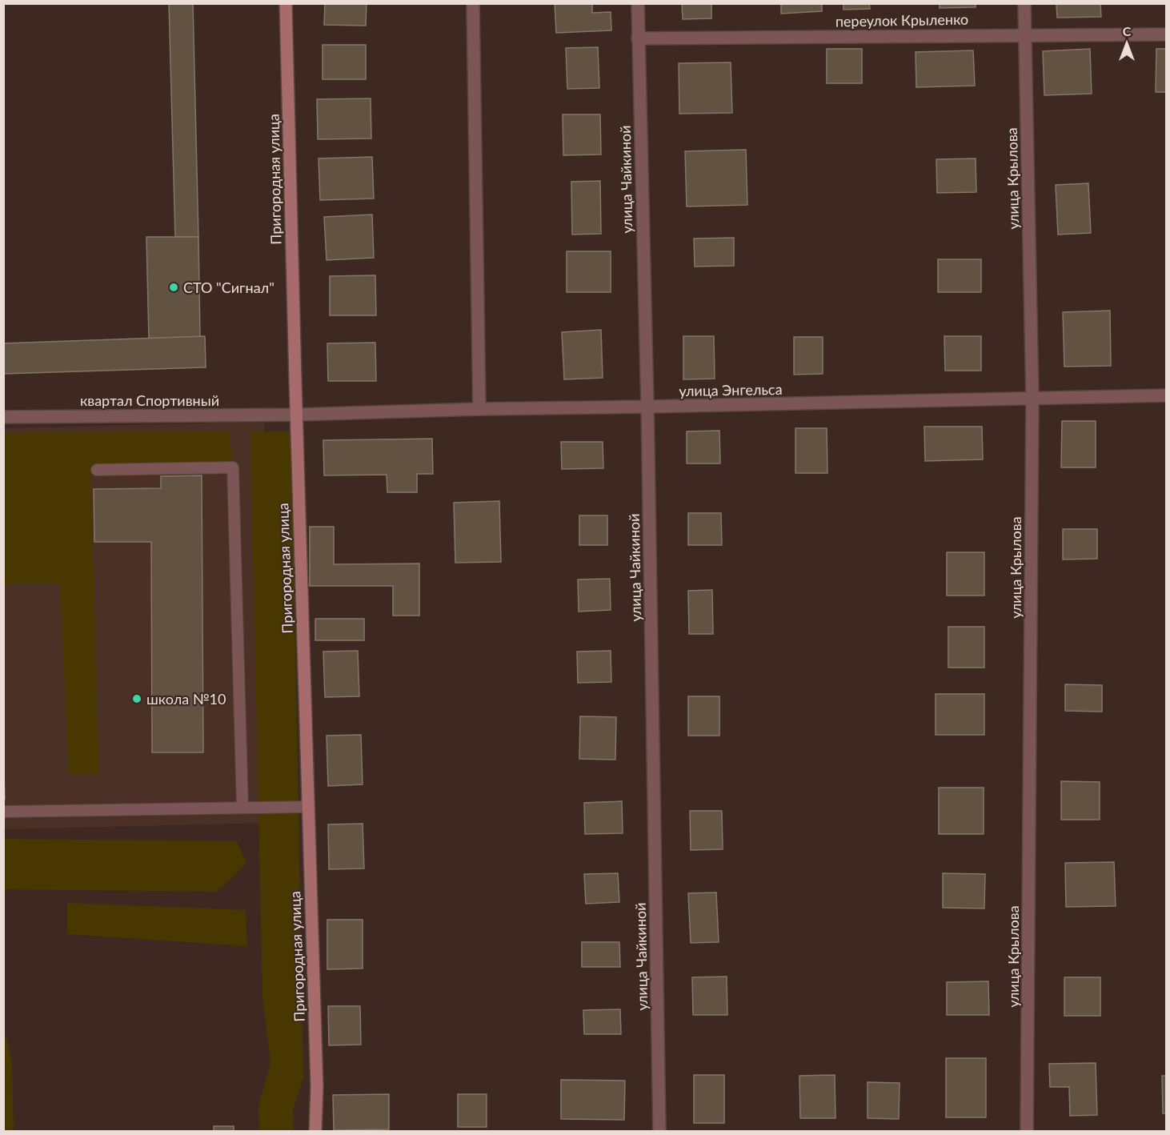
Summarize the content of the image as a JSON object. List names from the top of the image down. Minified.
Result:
{"streets":{"street":["переулок Крыленко","улица Крылова","Пригородная улица","улица Чайкиной","улица Энгельса","квартал Спортивный"]},"crossings":[["переулок Крыленко","улица Крылова"],["переулок Крыленко","улица Чайкиной"],["улица Крылова","улица Энгельса"],["Пригородная улица","улица Энгельса"],["Пригородная улица","квартал Спортивный"],["улица Чайкиной","улица Энгельса"],["улица Энгельса","квартал Спортивный"]],"places":["СТО \"Сигнал\"","школа №10"],"north":"top"}
